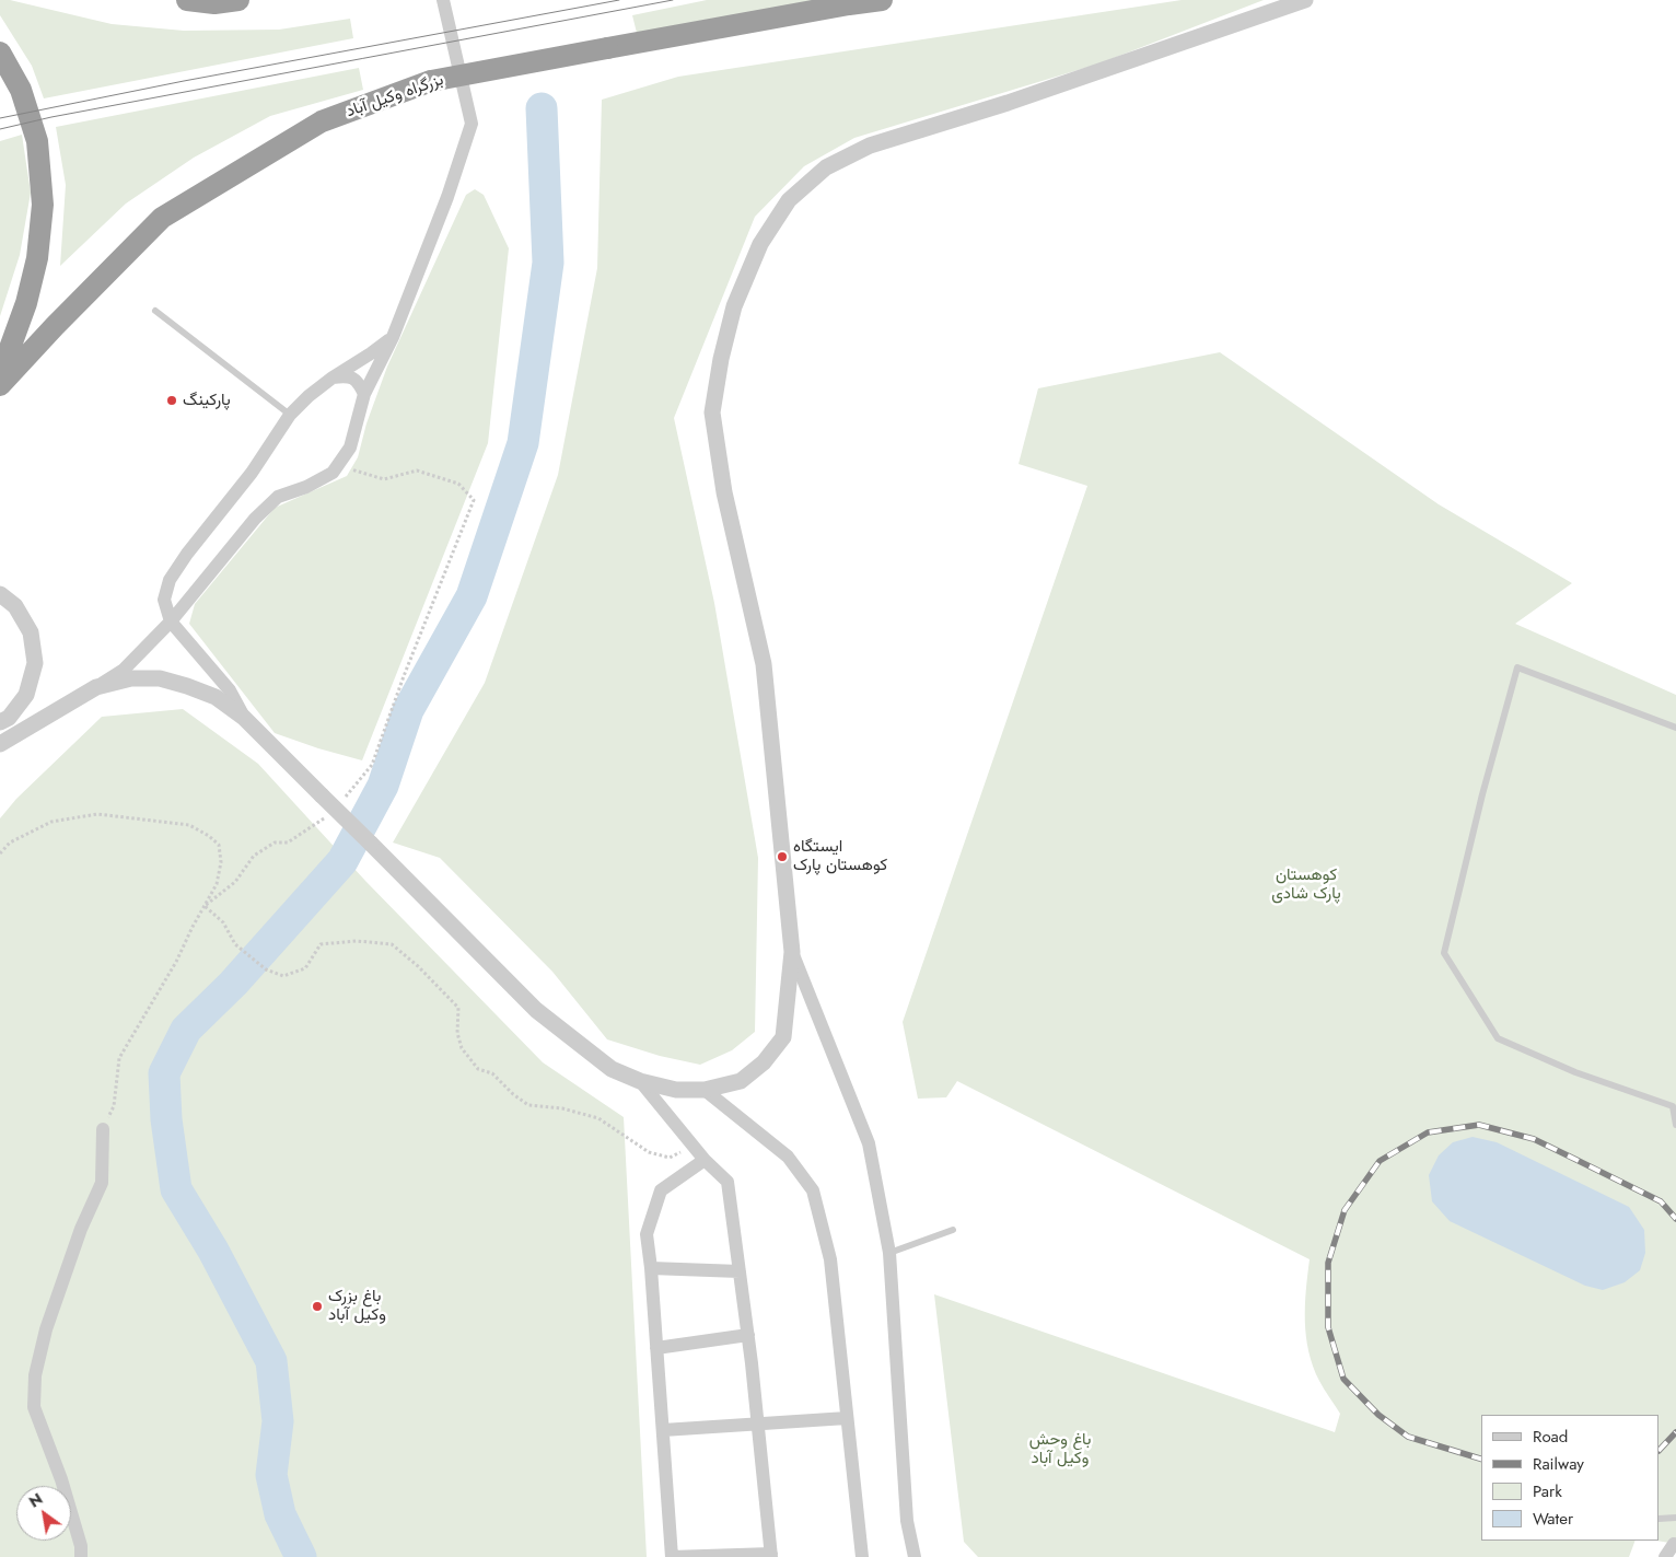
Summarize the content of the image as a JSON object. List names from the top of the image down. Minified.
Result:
{"streets":{"highway":["بزرگراه وکیل آباد"]},"parks":["کوهستان پارک شادی","باغ وحش وکیل آباد"],"places":["پارکینگ","ایستگاه کوهستان پارک","باغ بزرک وکیل آباد"],"legend":["Road","Railway","Park","Water"],"north":"top left"}
